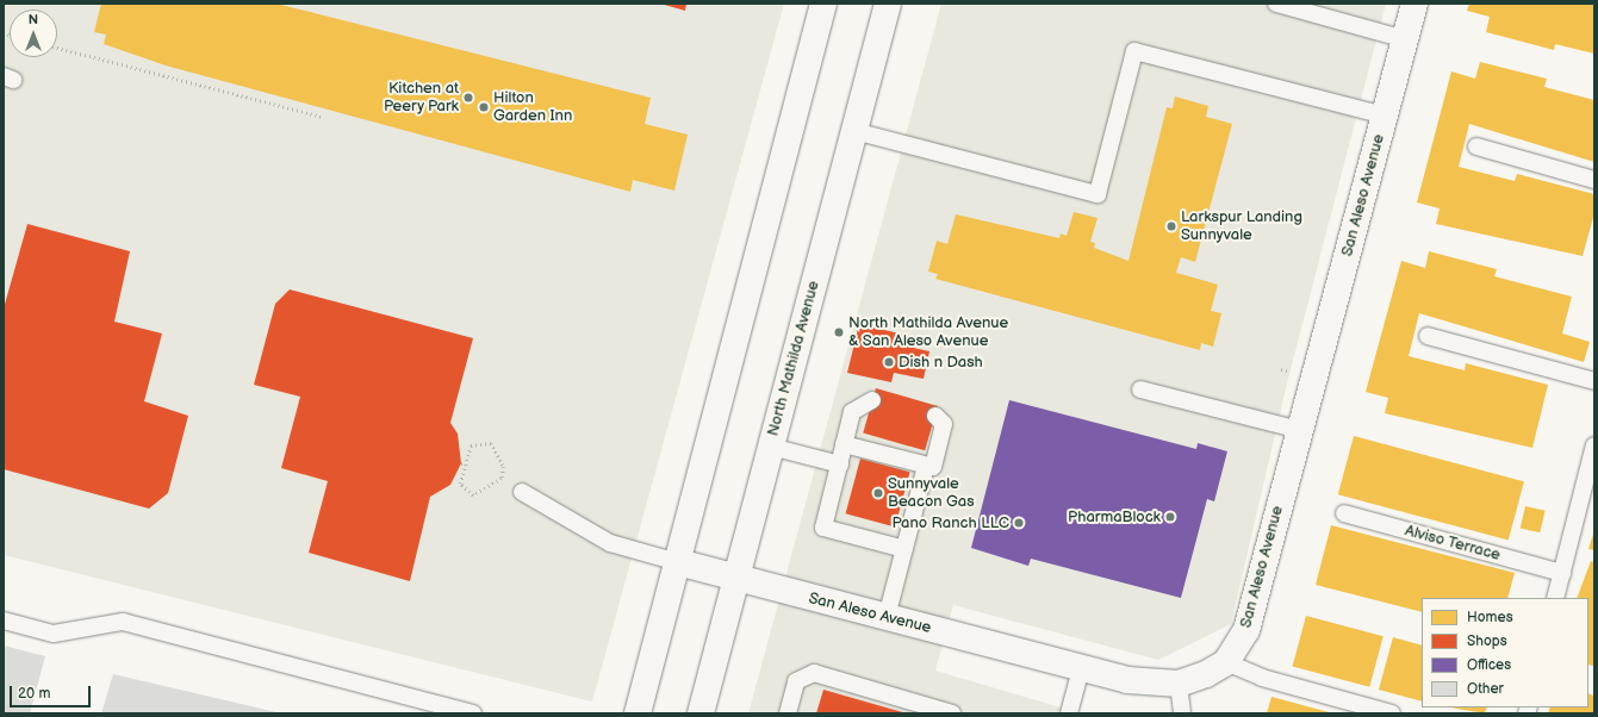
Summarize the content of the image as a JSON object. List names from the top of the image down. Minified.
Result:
{"streets":{"main road":["San Aleso Avenue","North Mathilda Avenue"],"lane":["Alviso Terrace"]},"crossings":[["San Aleso Avenue","North Mathilda Avenue"]],"places":["Kitchen at Peery Park","Hilton Garden Inn","Larkspur Landing Sunnyvale","North Mathilda Avenue & San Aleso Avenue","Dish n Dash","Sunnyvale Beacon Gas","PharmaBlock","Pano Ranch LLC"],"legend":["Homes","Shops","Offices","Other"],"scale_bar":"20 m","north":"top"}
